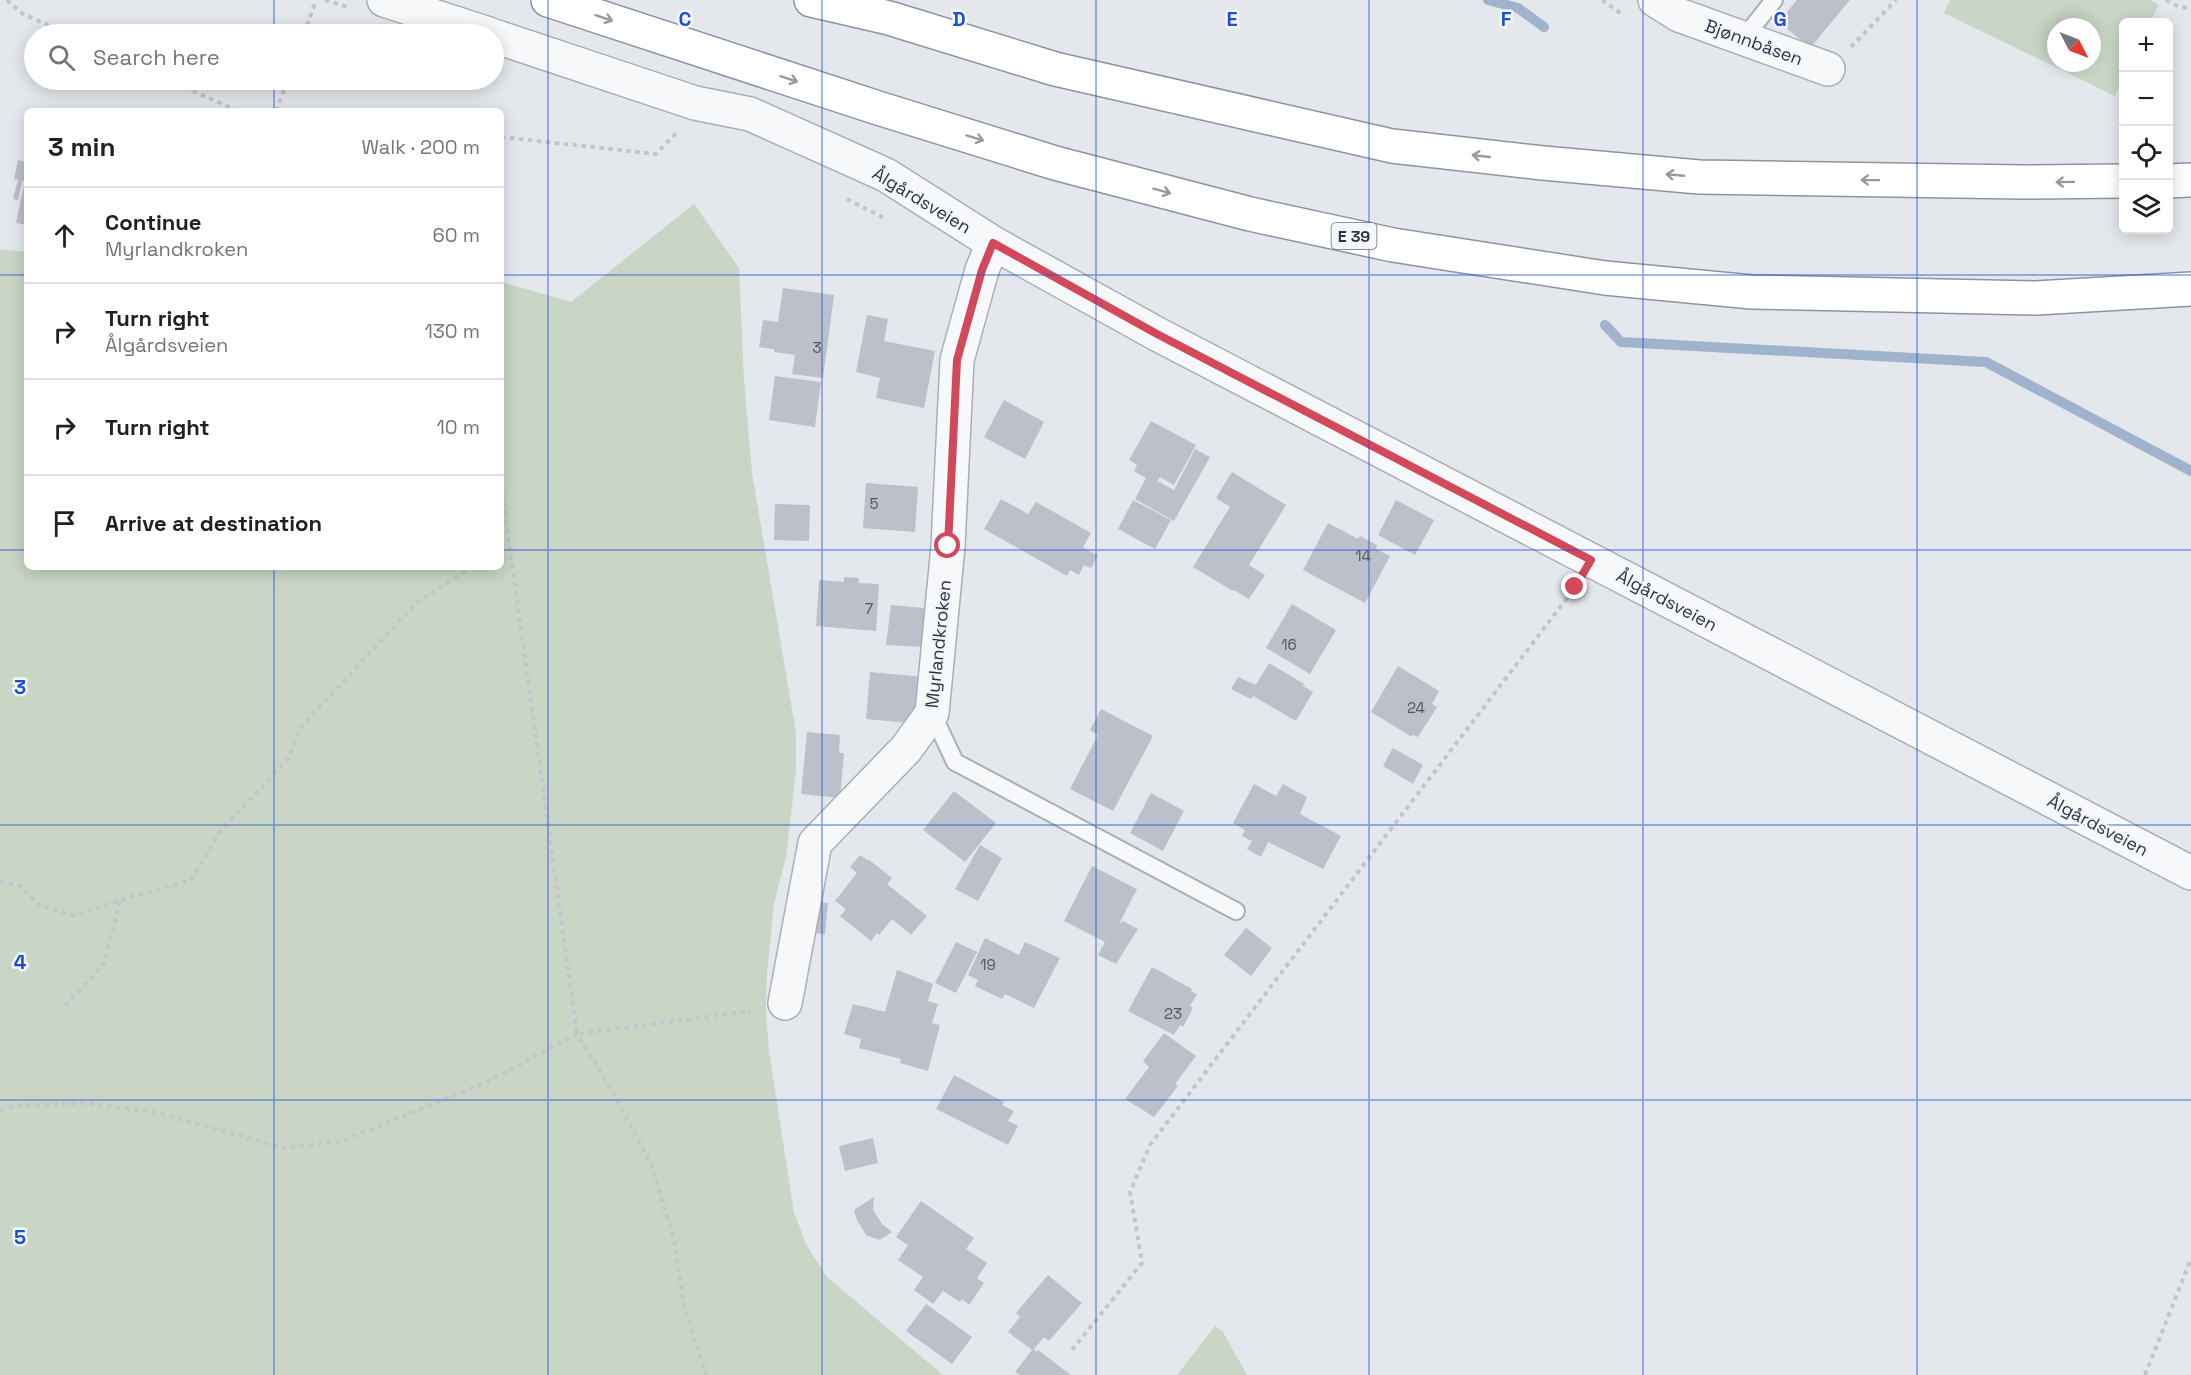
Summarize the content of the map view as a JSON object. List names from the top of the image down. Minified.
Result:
{"streets":{"highway":["E 39"],"street":["Bjønnbåsen","Ålgårdsveien","Myrlandkroken"]},"crossings":[["Ålgårdsveien","Myrlandkroken"]],"house_numbers":["3","5","14","7","16","24","19","23"],"north":"bottom right","page":{"map_buttons":["+","−"],"search":"Search here","heading":["3 min","Walk · 200 m"],"list":[["Continue","Myrlandkroken","60 m"],["Turn right","Ålgårdsveien","130 m"],["Turn right","10 m"],"Arrive at destination"]},"grid":{"columns":["C","D","E","F","G"],"rows":["3","4","5"]}}
